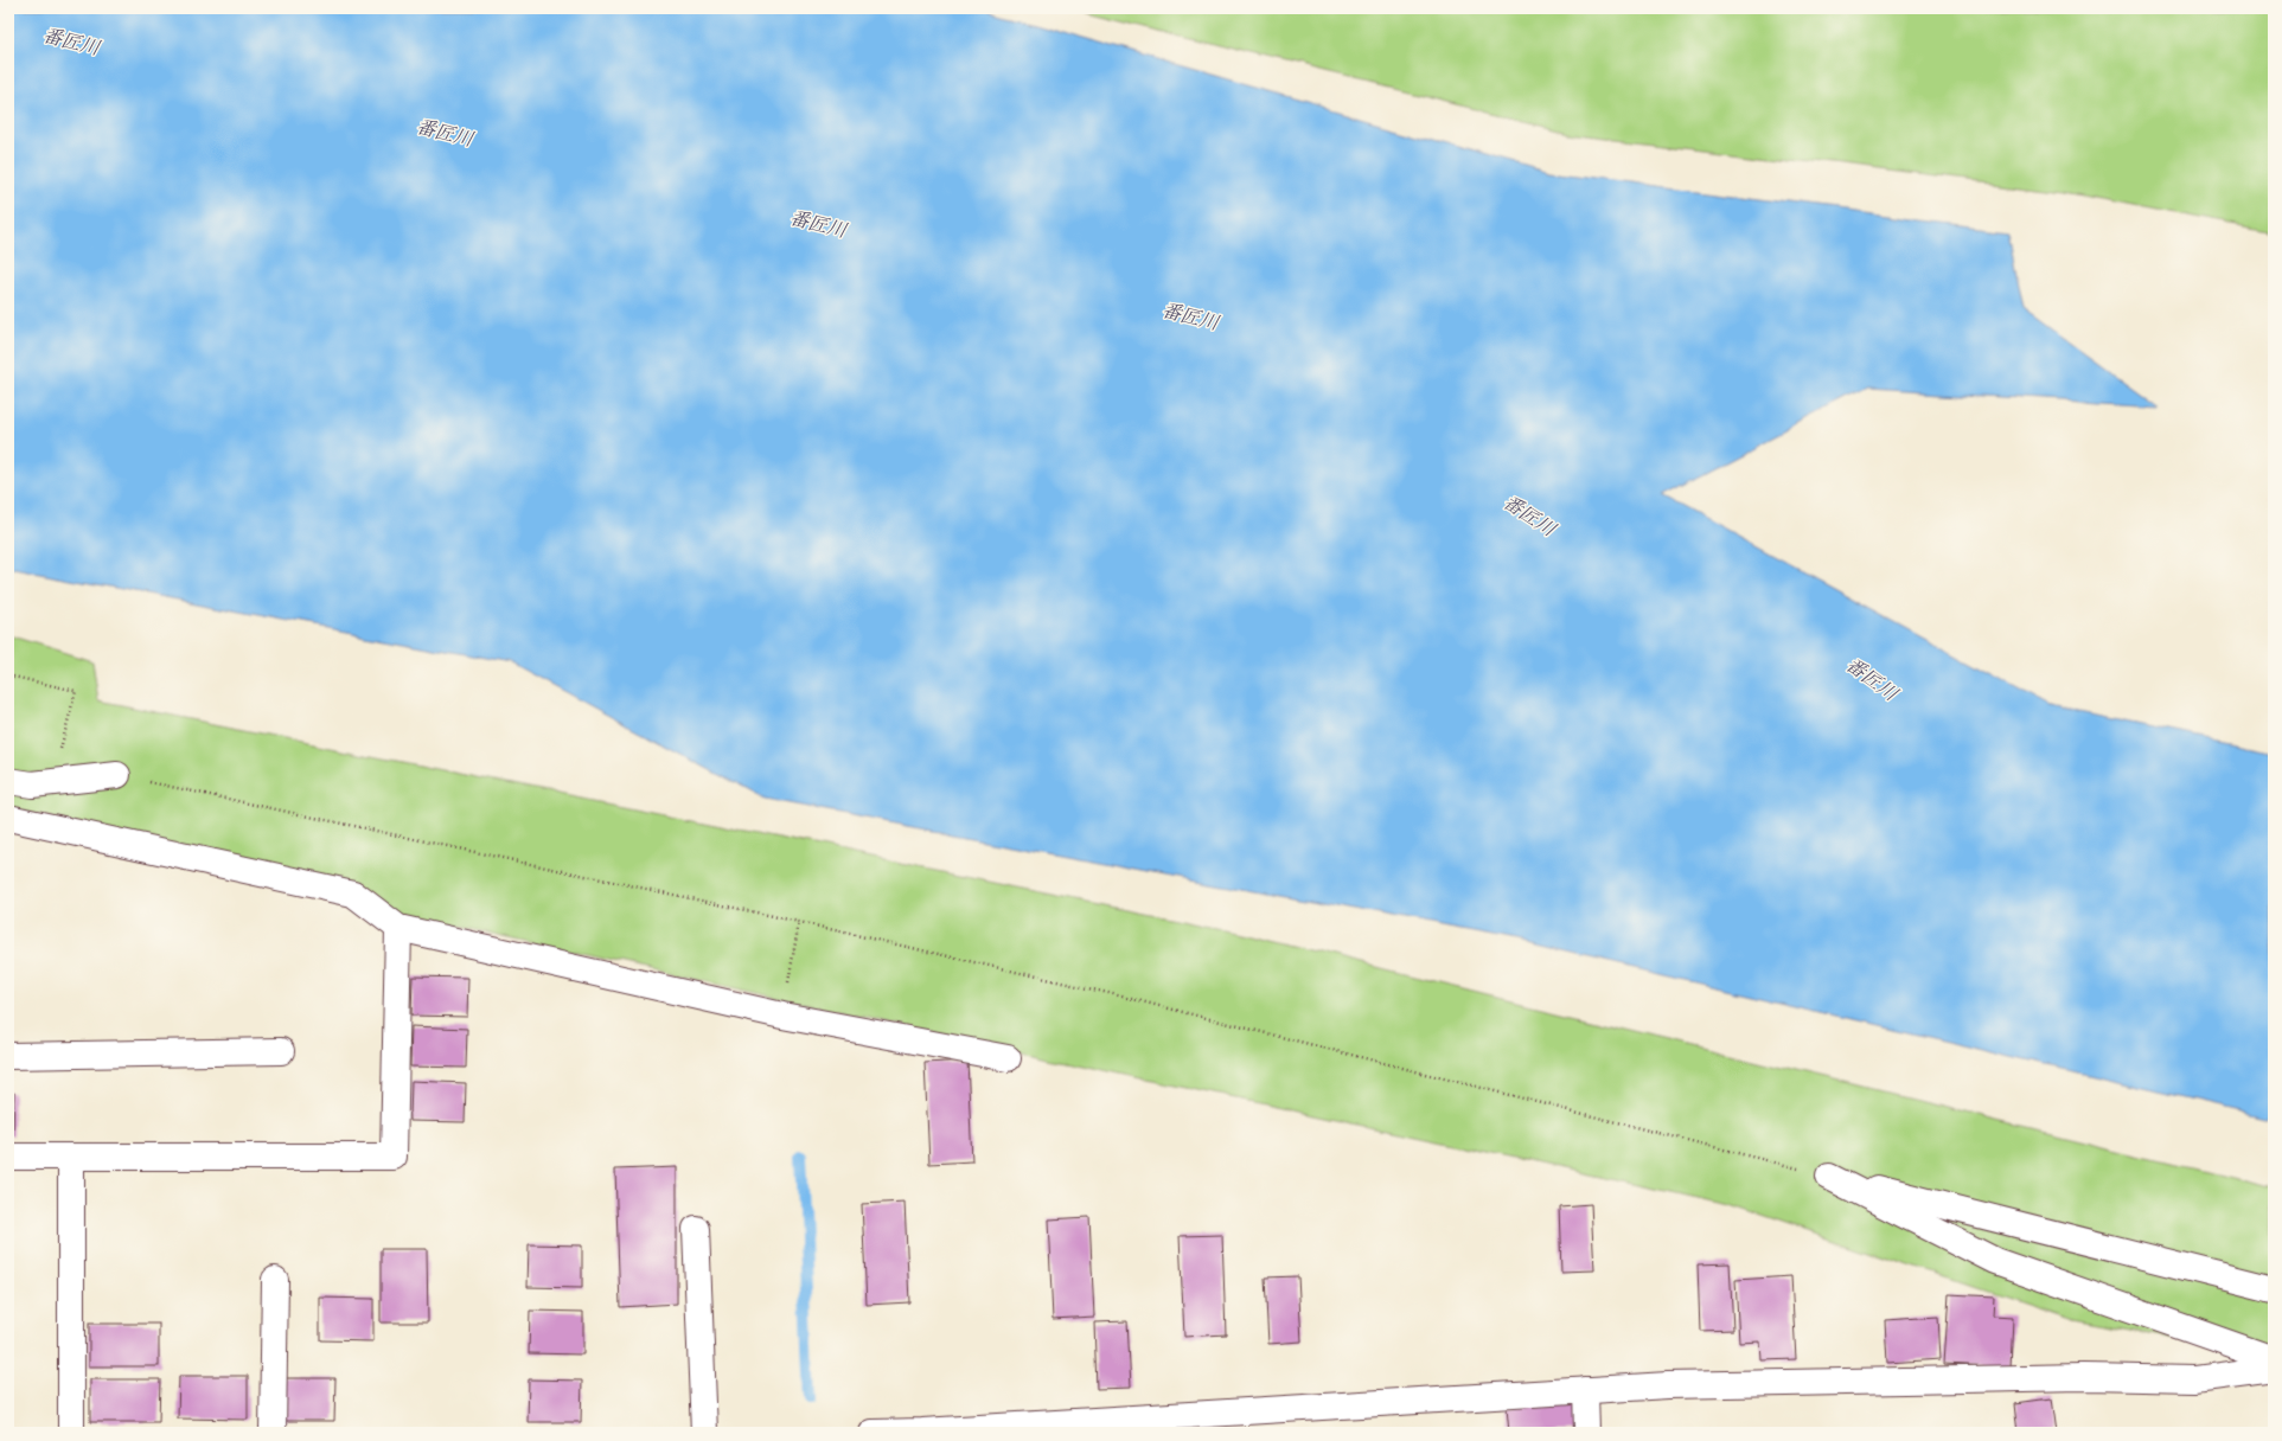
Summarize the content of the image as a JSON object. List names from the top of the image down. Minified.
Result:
{"water":["番匠川"]}
